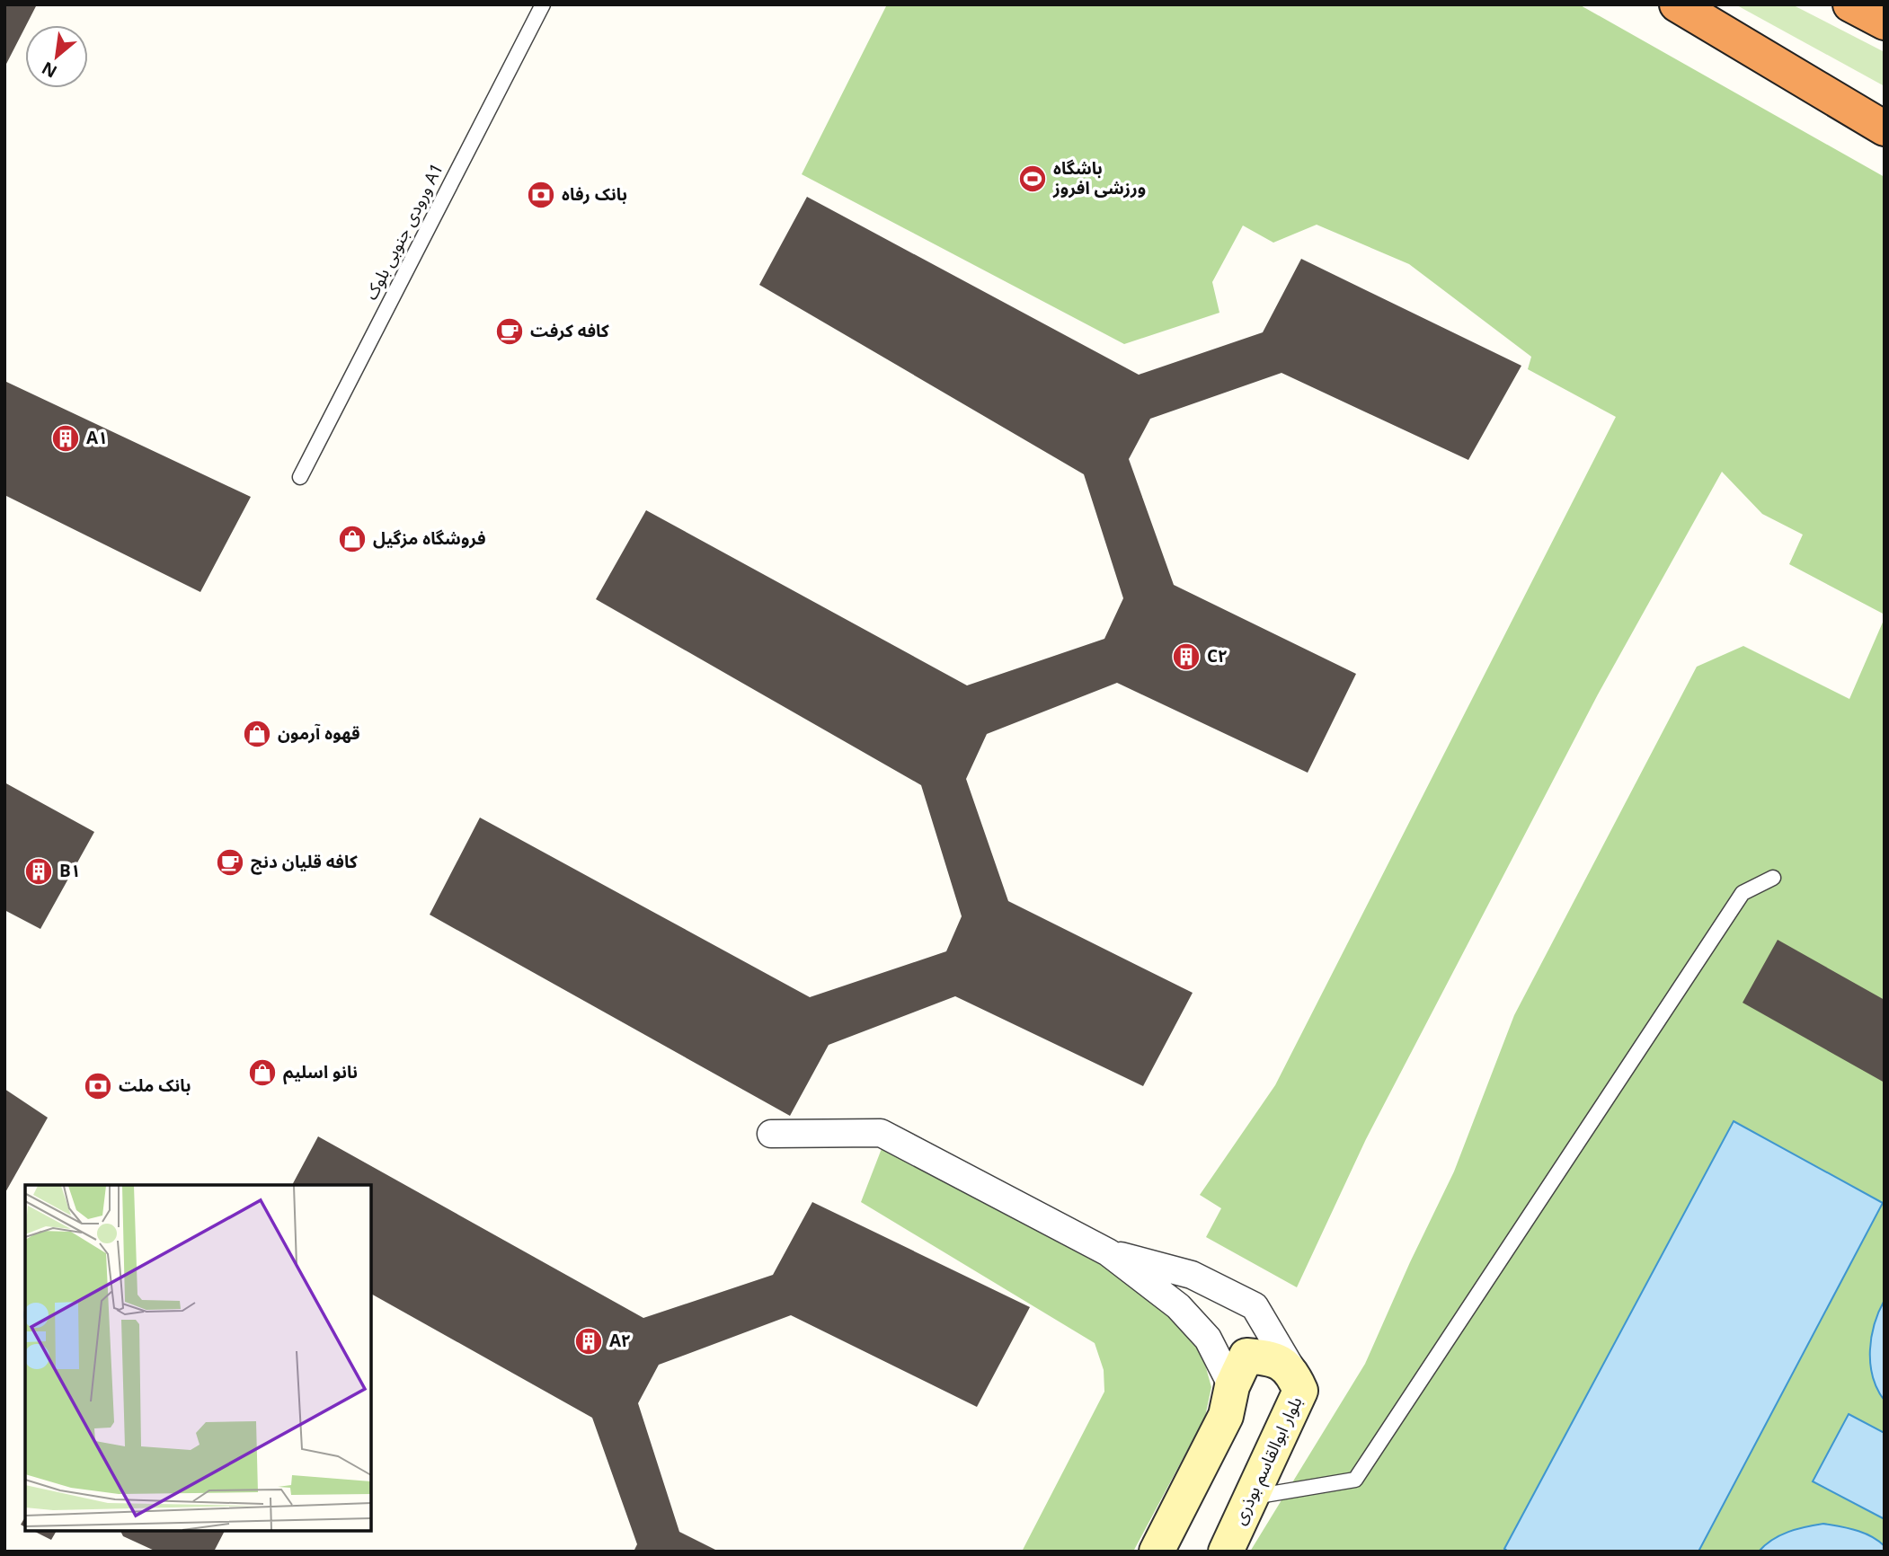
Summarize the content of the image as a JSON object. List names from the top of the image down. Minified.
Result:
{"streets":{"street":["بلوار ابوالقاسم بوذری"],"lane":["ورودی جنوبی بلوک A1"]},"places":{"sports":["باشگاه ورزشی افروز"],"bank":["بانک رفاه","بانک ملت"],"cafe":["کافه کرفت","کافه قلیان دنج"],"building":["A۱","C۲","B۱","A۲"],"shop":["فروشگاه مزگیل","قهوه آرمون","نانو اسلیم"]},"north":"bottom left"}
